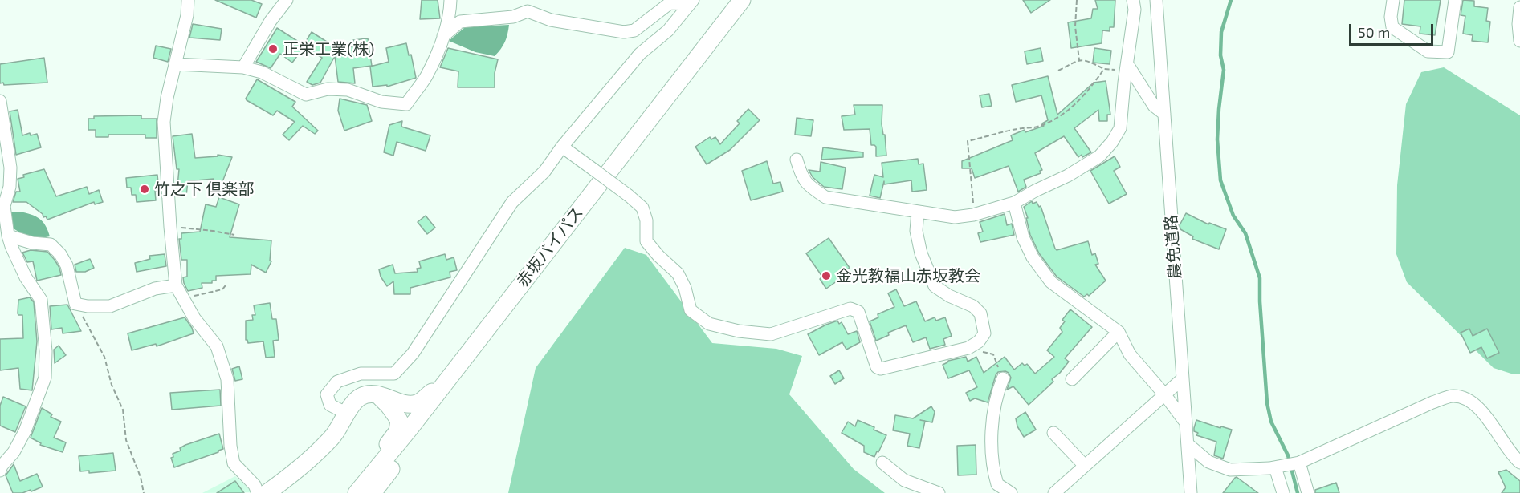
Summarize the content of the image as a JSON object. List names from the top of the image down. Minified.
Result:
{"streets":{"highway":["赤坂バイパス"],"street":["農免道路"]},"places":["正栄工業(株)","竹之下 倶楽部","金光教福山赤坂教会"],"scale_bar":"50 m"}
